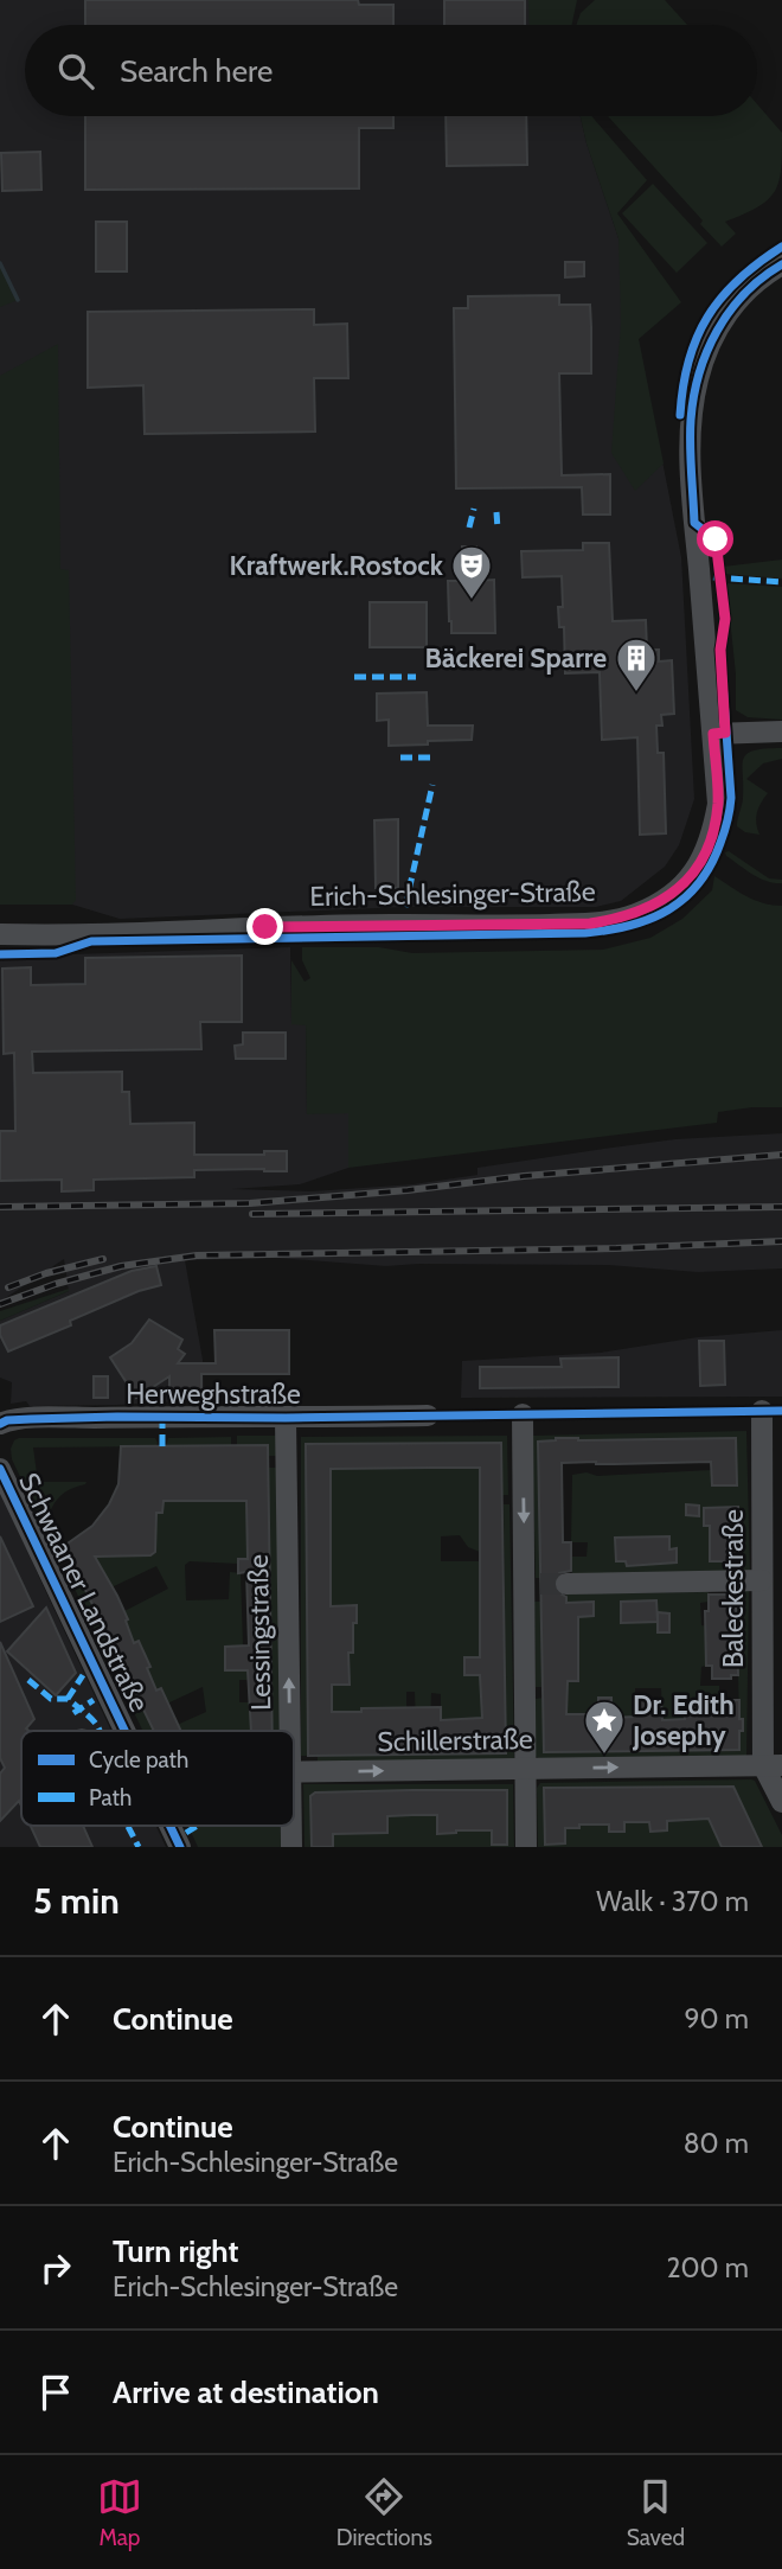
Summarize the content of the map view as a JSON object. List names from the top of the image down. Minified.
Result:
{"streets":{"street":["Erich-Schlesinger-Straße","Herweghstraße","Baleckestraße","Schwaaner Landstraße","Lessingstraße","Schillerstraße"]},"crossings":[["Herweghstraße","Lessingstraße"],["Baleckestraße","Schillerstraße"]],"one_way":["Lessingstraße"],"places":{"theatre":["Kraftwerk.Rostock"],"building":["Bäckerei Sparre"],"place":["Dr. Edith Josephy"]},"legend":["Cycle path","Path"],"page":{"search":"Search here","heading":["5 min","Walk · 370 m"],"list":[["Continue","90 m"],["Continue","Erich-Schlesinger-Straße","80 m"],["Turn right","Erich-Schlesinger-Straße","200 m"],"Arrive at destination"],"nav":["Map","Directions","Saved"]}}
